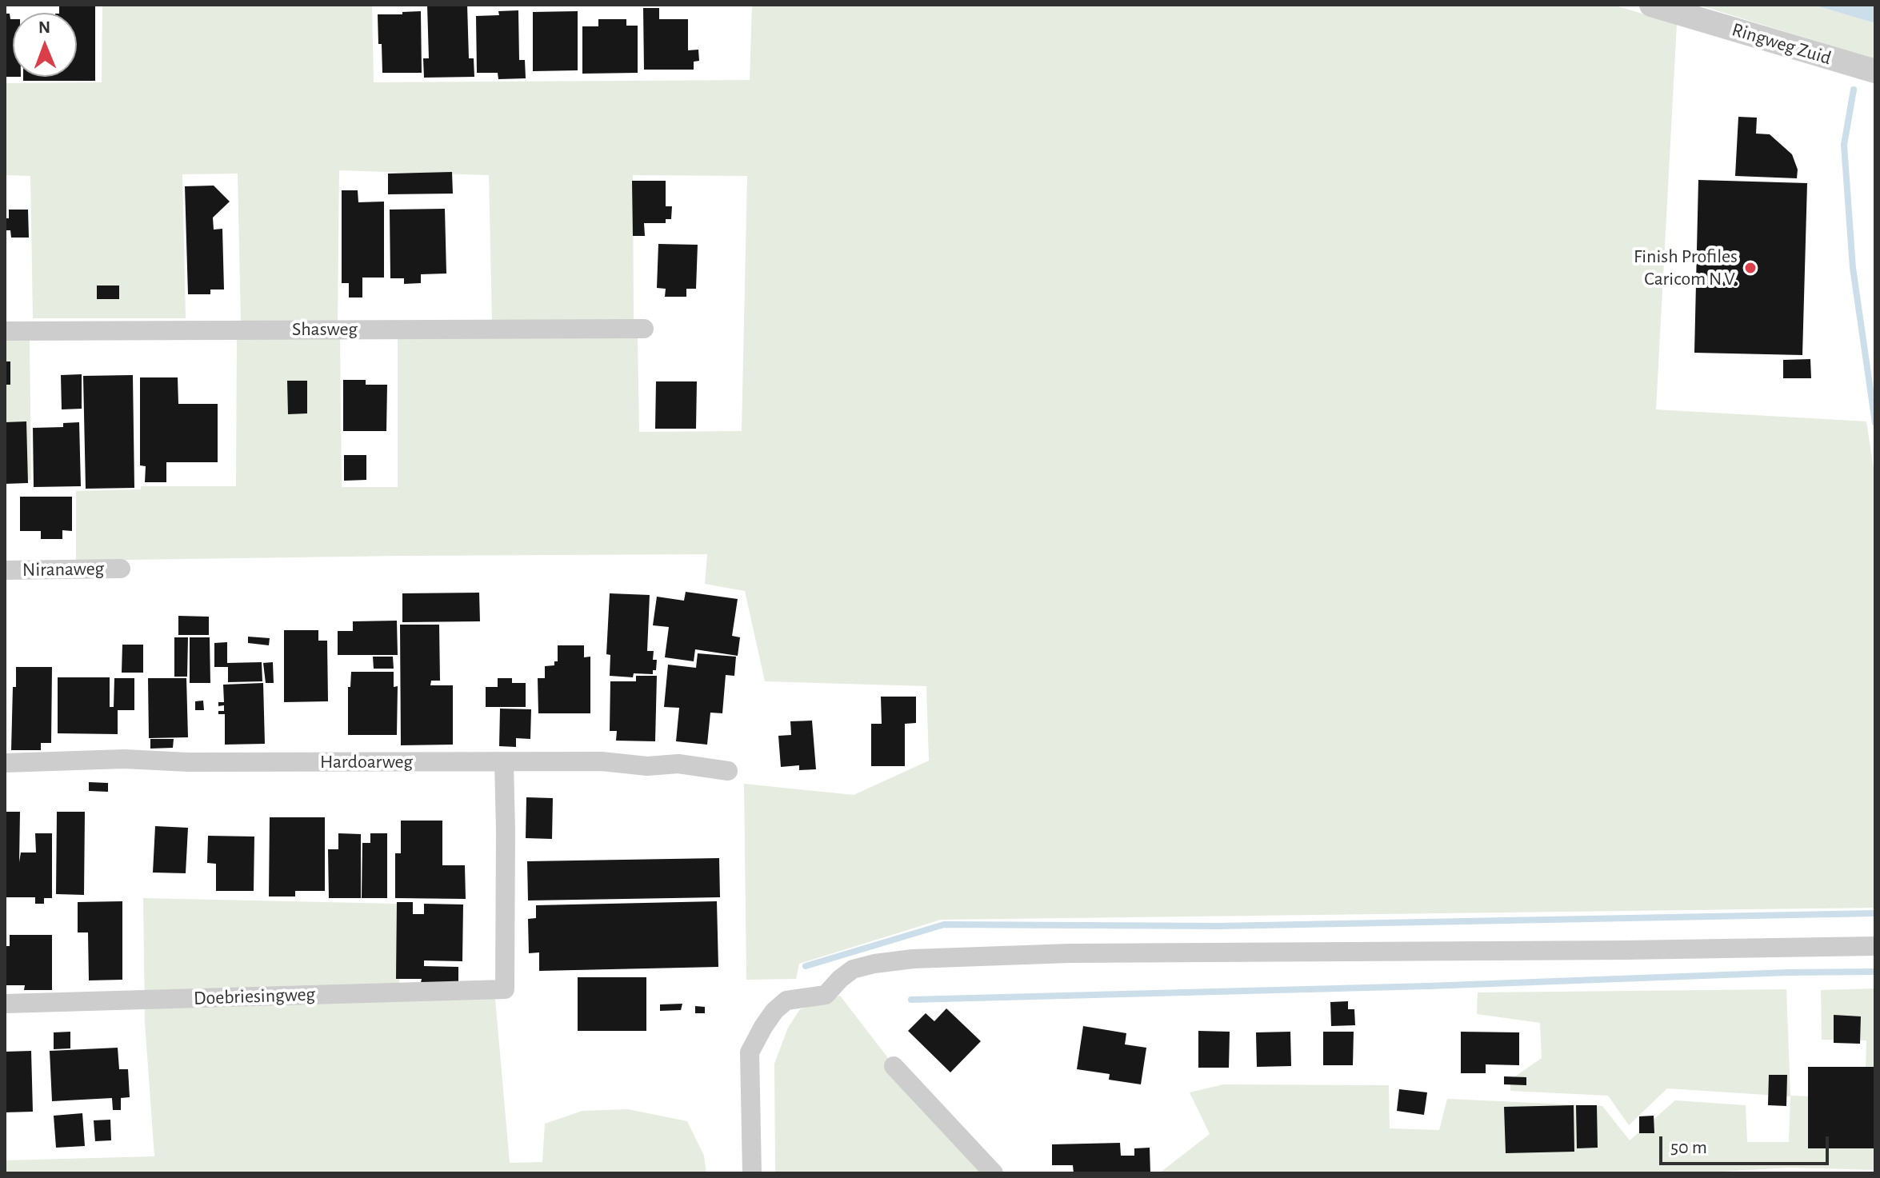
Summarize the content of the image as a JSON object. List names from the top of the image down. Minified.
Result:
{"streets":{"street":["Ringweg Zuid","Shasweg","Niranaweg","Hardoarweg","Doebriesingweg"]},"crossings":[["Hardoarweg","Doebriesingweg"]],"places":["Finish Profiles Caricom N.V."],"scale_bar":"50 m","north":"top"}
